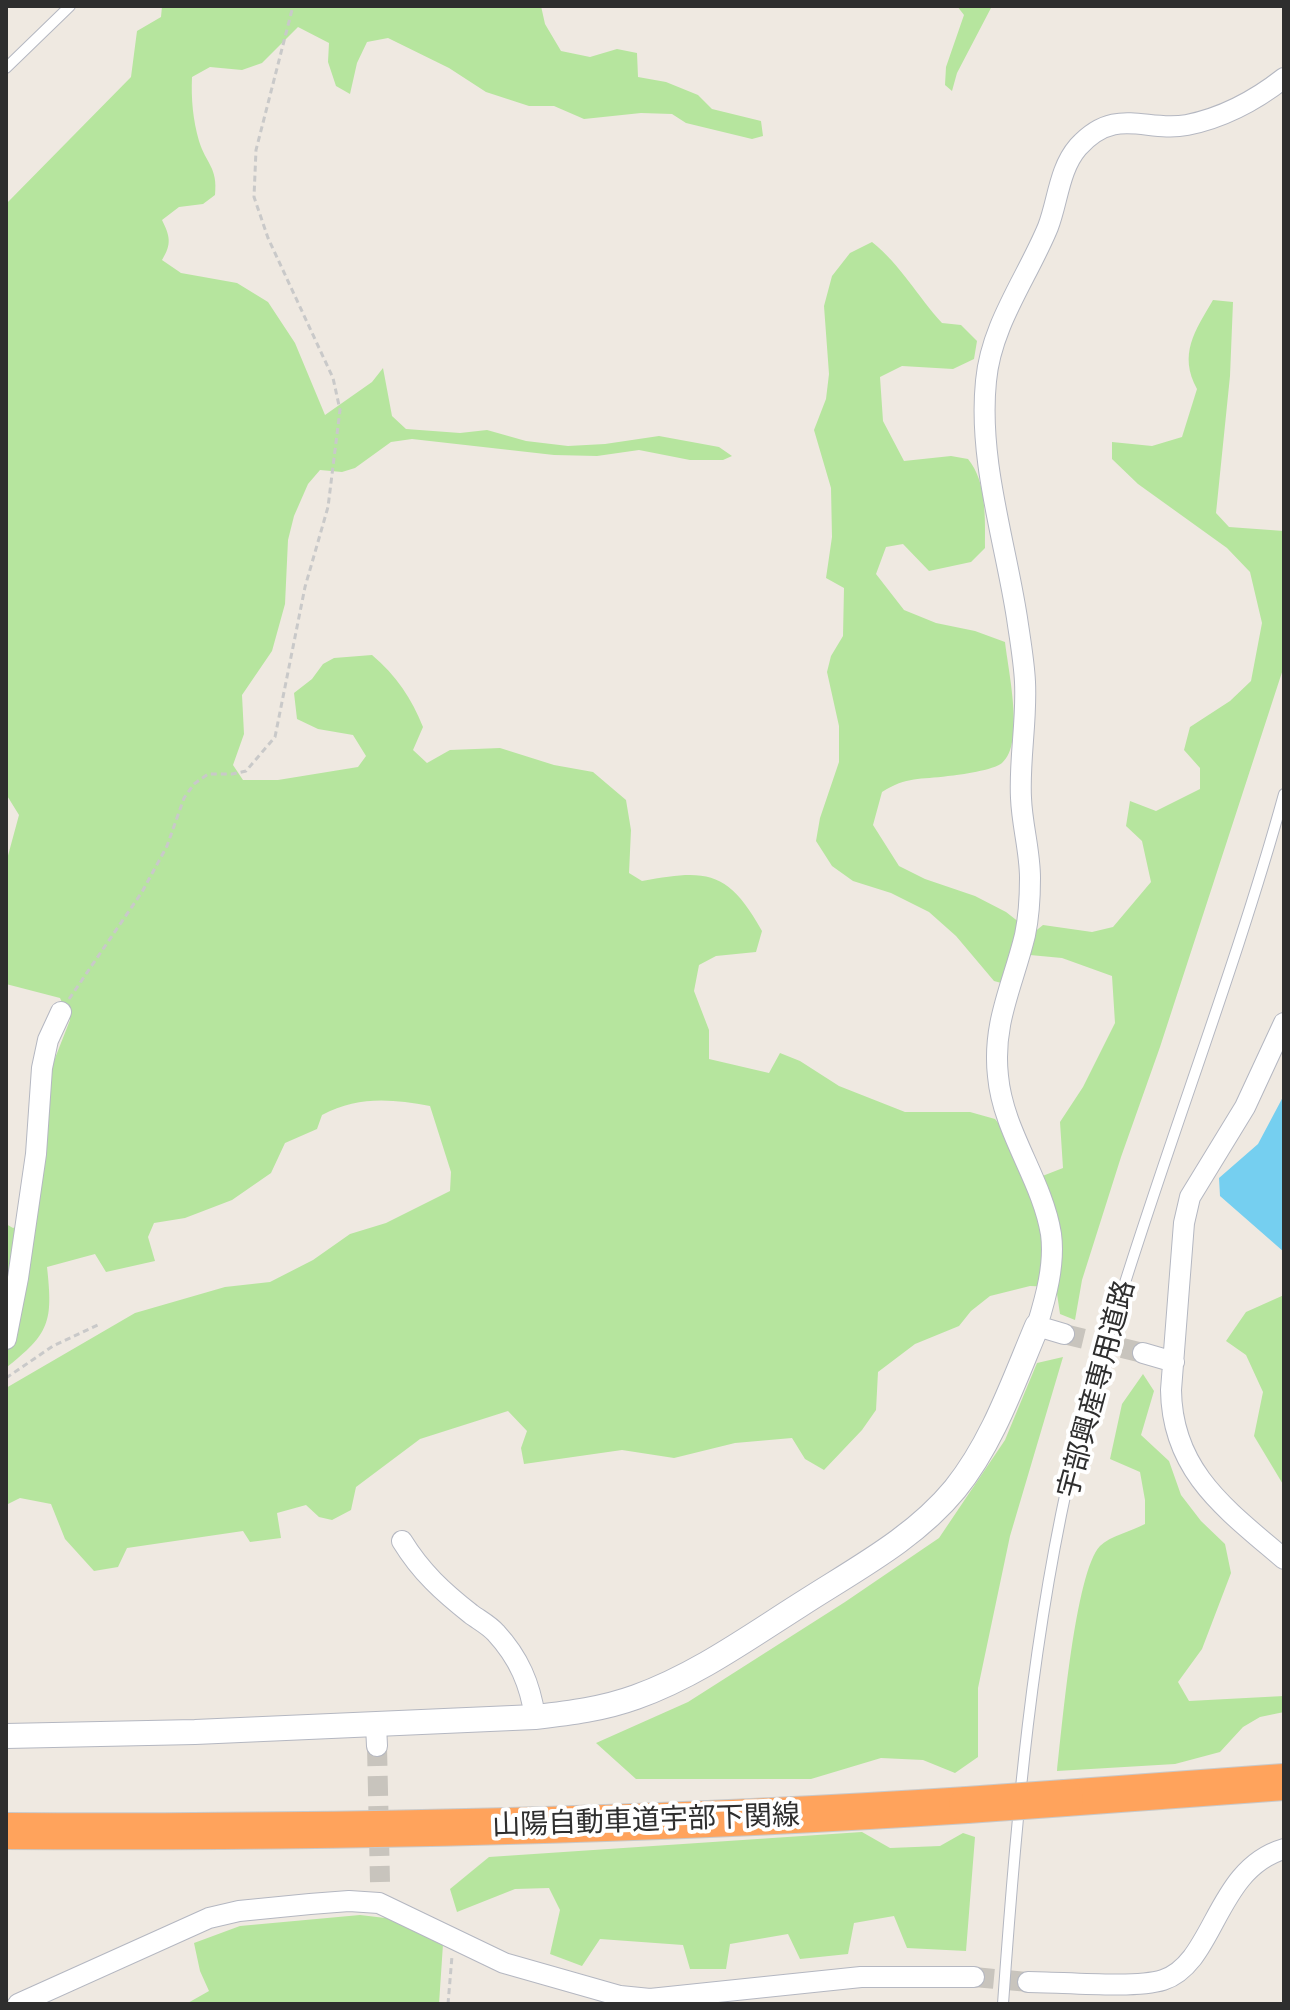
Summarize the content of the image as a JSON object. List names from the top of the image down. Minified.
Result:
{"streets":{"highway":["山陽自動車道宇部下関線"],"lane":["宇部興産専用道路"]}}
